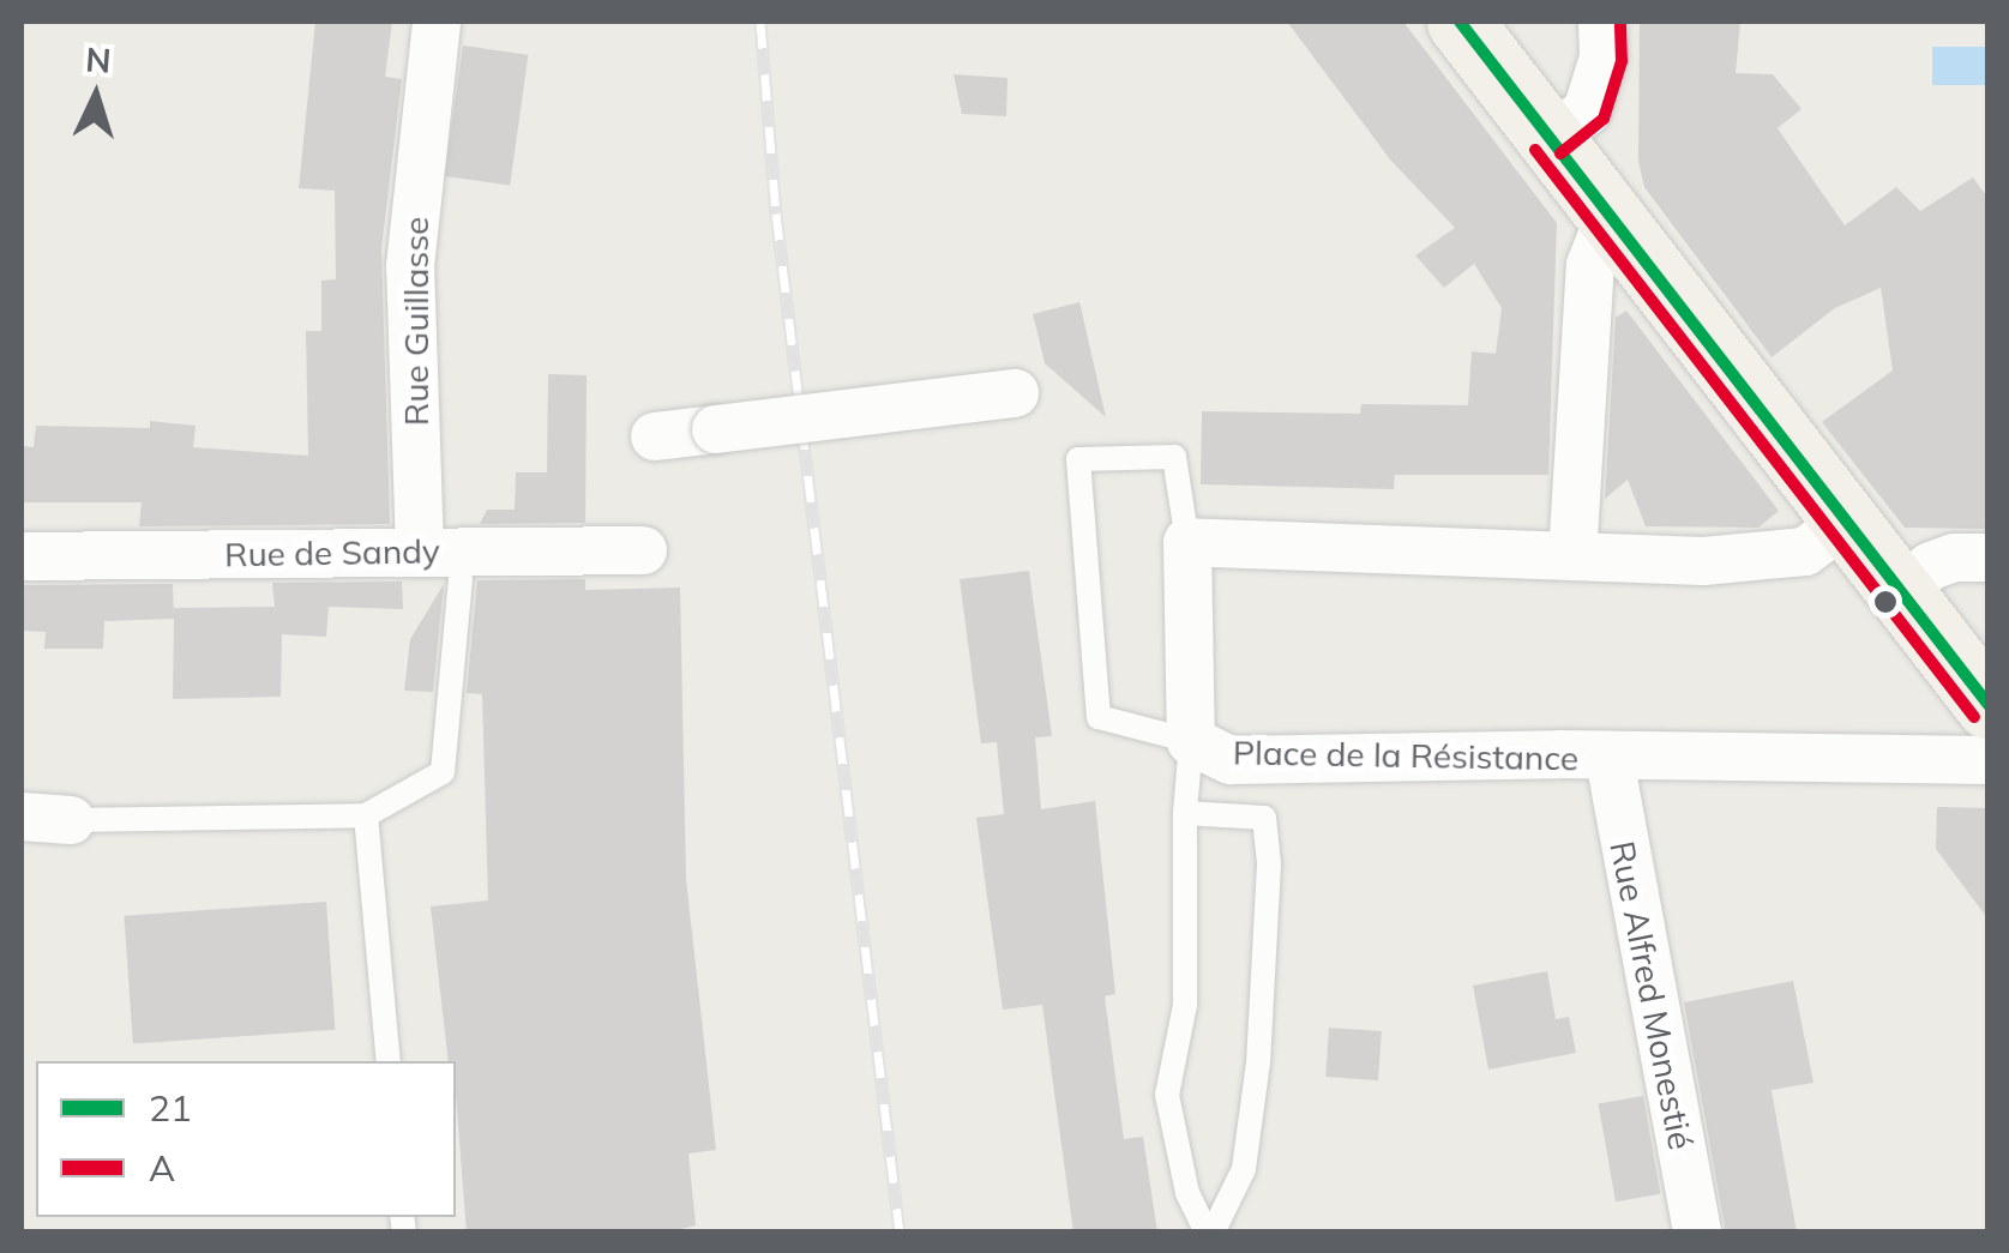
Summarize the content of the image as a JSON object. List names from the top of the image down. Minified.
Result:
{"streets":{"street":["Rue Guillasse","Rue de Sandy","Place de la Résistance","Rue Alfred Monestié"]},"crossings":[["Rue Guillasse","Rue de Sandy"],["Place de la Résistance","Rue Alfred Monestié"]],"lines":["transit line 21","transit line A"],"legend":["21","A"],"north":"top"}
